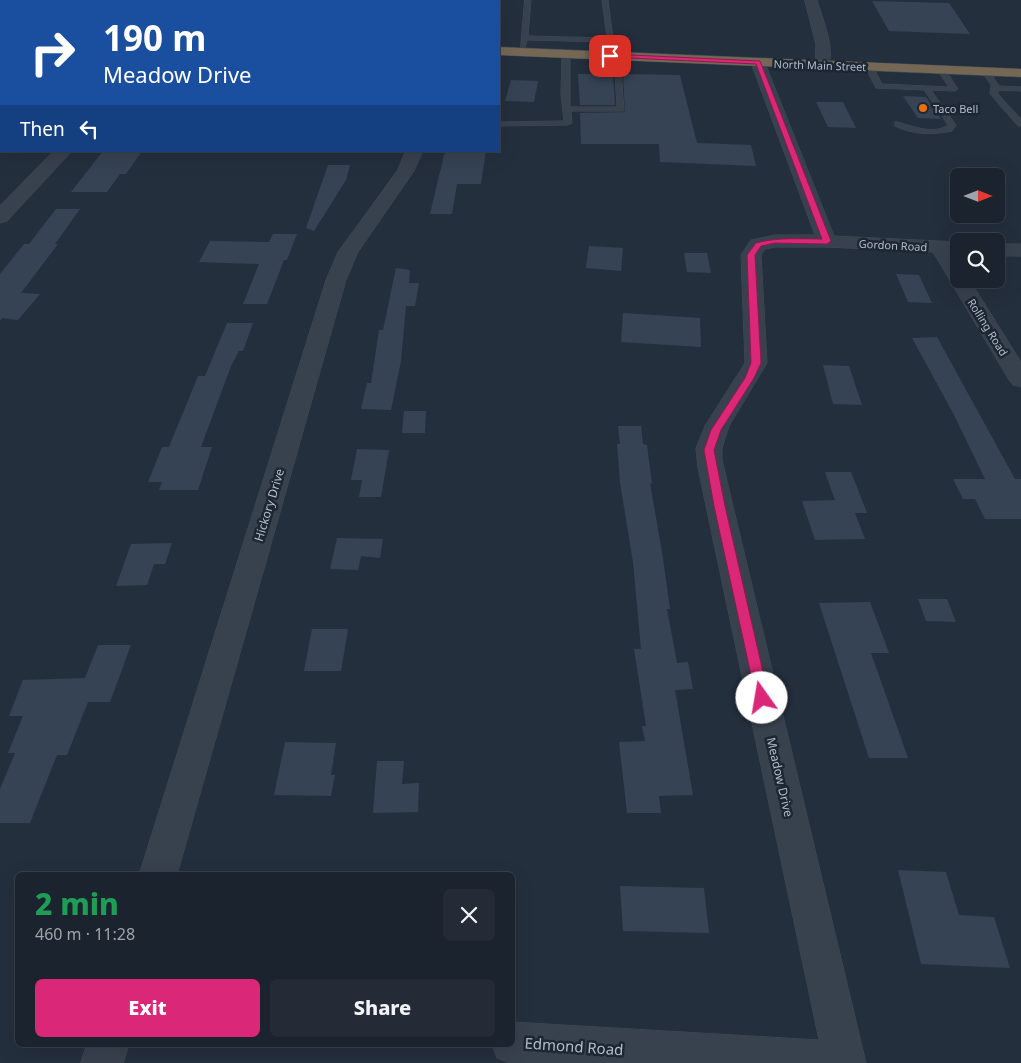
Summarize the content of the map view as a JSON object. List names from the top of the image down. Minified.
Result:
{"streets":{"highway":["North Main Street"],"street":["Gordon Road","Rolling Road","Hickory Drive","Meadow Drive","Edmond Road"]},"crossings":[["Gordon Road","Rolling Road"],["Gordon Road","Meadow Drive"],["Meadow Drive","Edmond Road"]],"places":["Taco Bell"],"north":"right","page":{"turn":["190 m","Meadow Drive"],"then":"Then","heading":["2 min","460 m · 11:28"],"buttons":["Exit","Share"]}}
